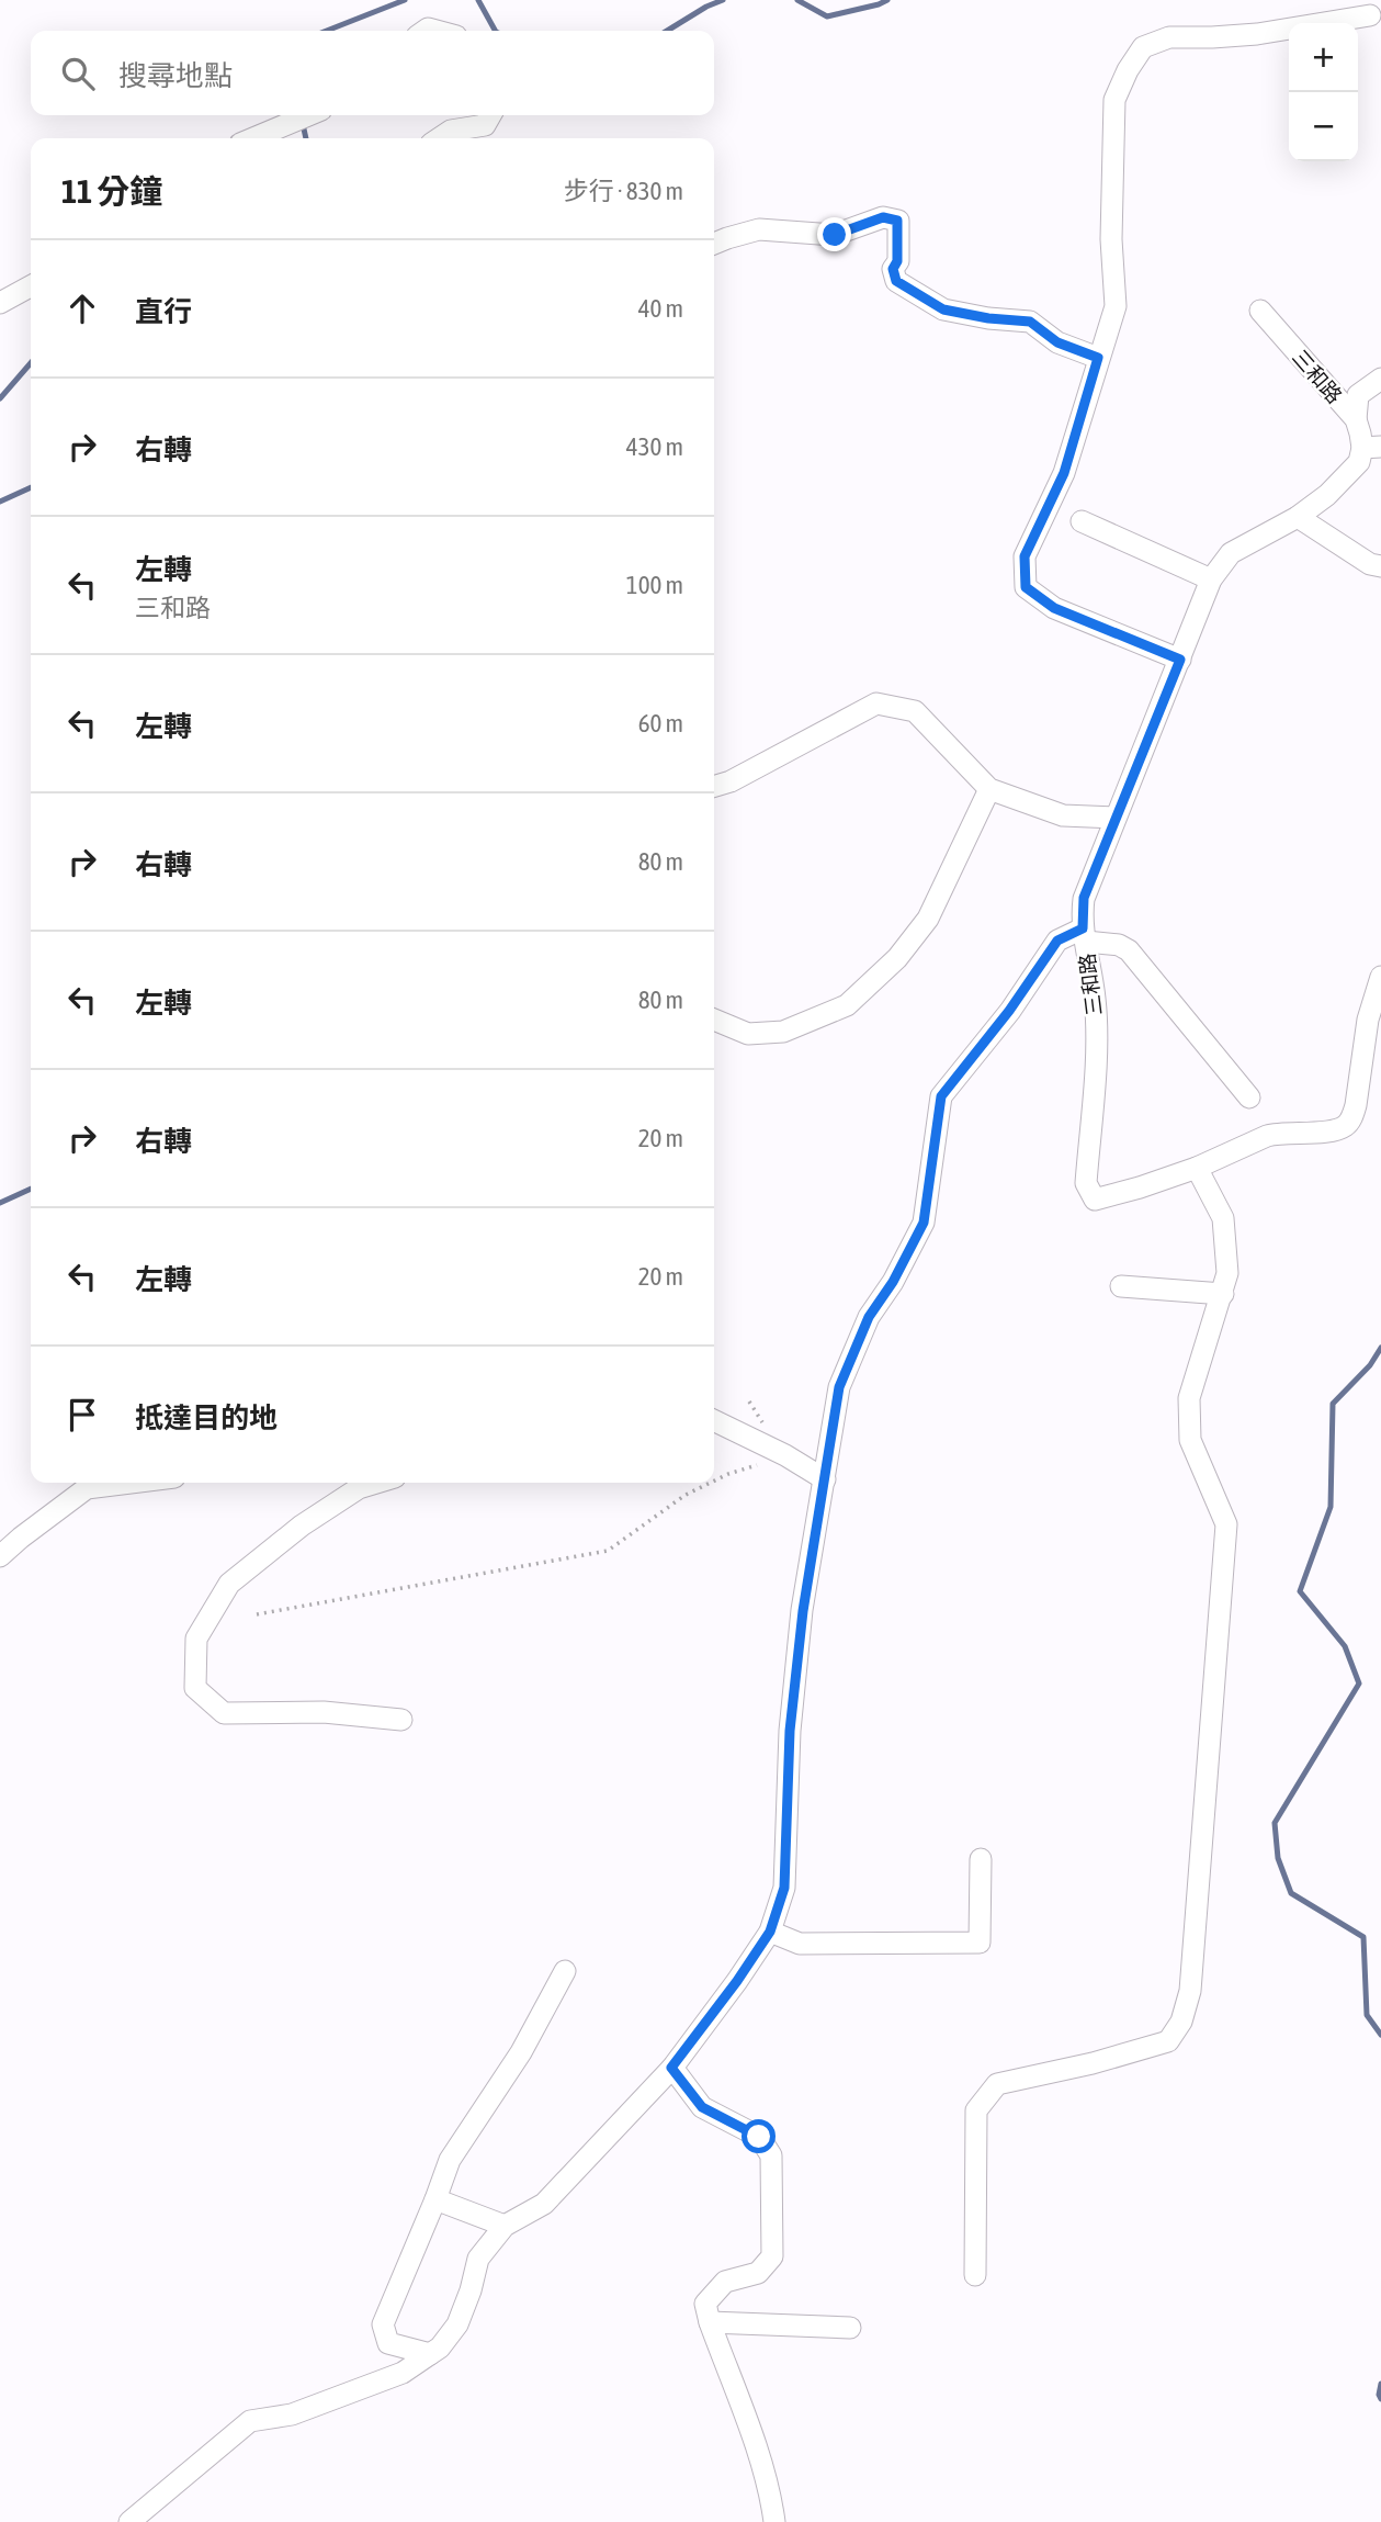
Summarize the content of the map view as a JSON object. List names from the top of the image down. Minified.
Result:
{"streets":{"street":["三和路"]},"page":{"map_buttons":["+","−"],"search":"搜尋地點","heading":["11 分鐘","步行 · 830 m"],"list":[["直行","40 m"],["右轉","430 m"],["左轉","三和路","100 m"],["左轉","60 m"],["右轉","80 m"],["左轉","80 m"],["右轉","20 m"],["左轉","20 m"],"抵達目的地"]}}
